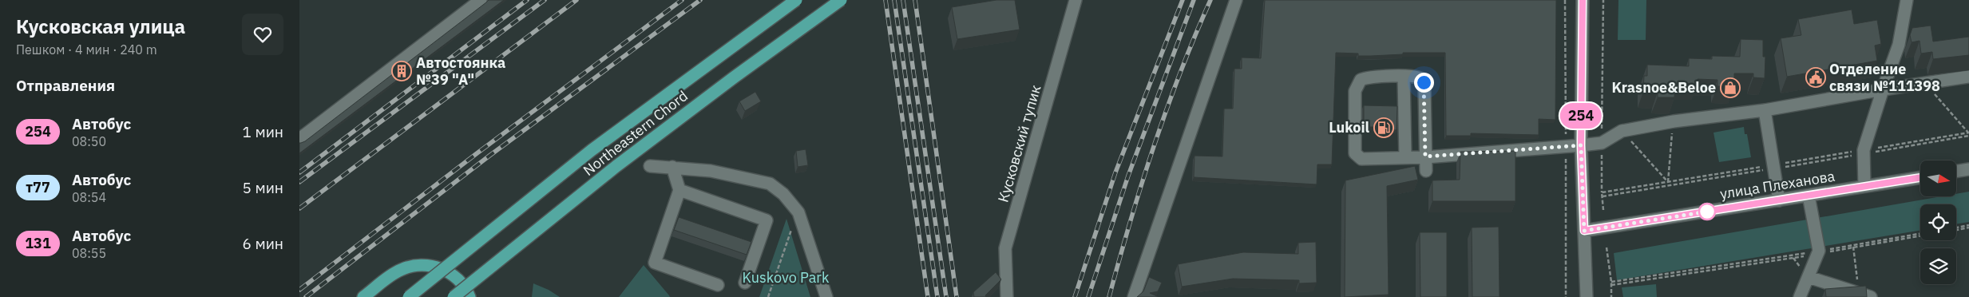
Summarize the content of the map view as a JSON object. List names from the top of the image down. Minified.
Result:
{"streets":{"main road":["Northeastern Chord"],"street":["Кусковский тупик","улица Плеханова"]},"parks":["Kuskovo Park"],"places":{"building":["Автостоянка №39 \"А\""],"public building":["Отделение связи №111398"],"shop":["Krasnoe&Beloe"],"fuel station":["Lukoil"]},"lines":["bus line 254"],"north":"right","page":{"heading":[["Кусковская улица","Пешком · 4 мин · 240 m"],"Отправления"],"on_map":"254","list":[{"mark":"254","name":"Автобус","note":"08:50","value":"1 мин"},{"mark":"т77","name":"Автобус","note":"08:54","value":"5 мин"},{"mark":"131","name":"Автобус","note":"08:55","value":"6 мин"}]}}
